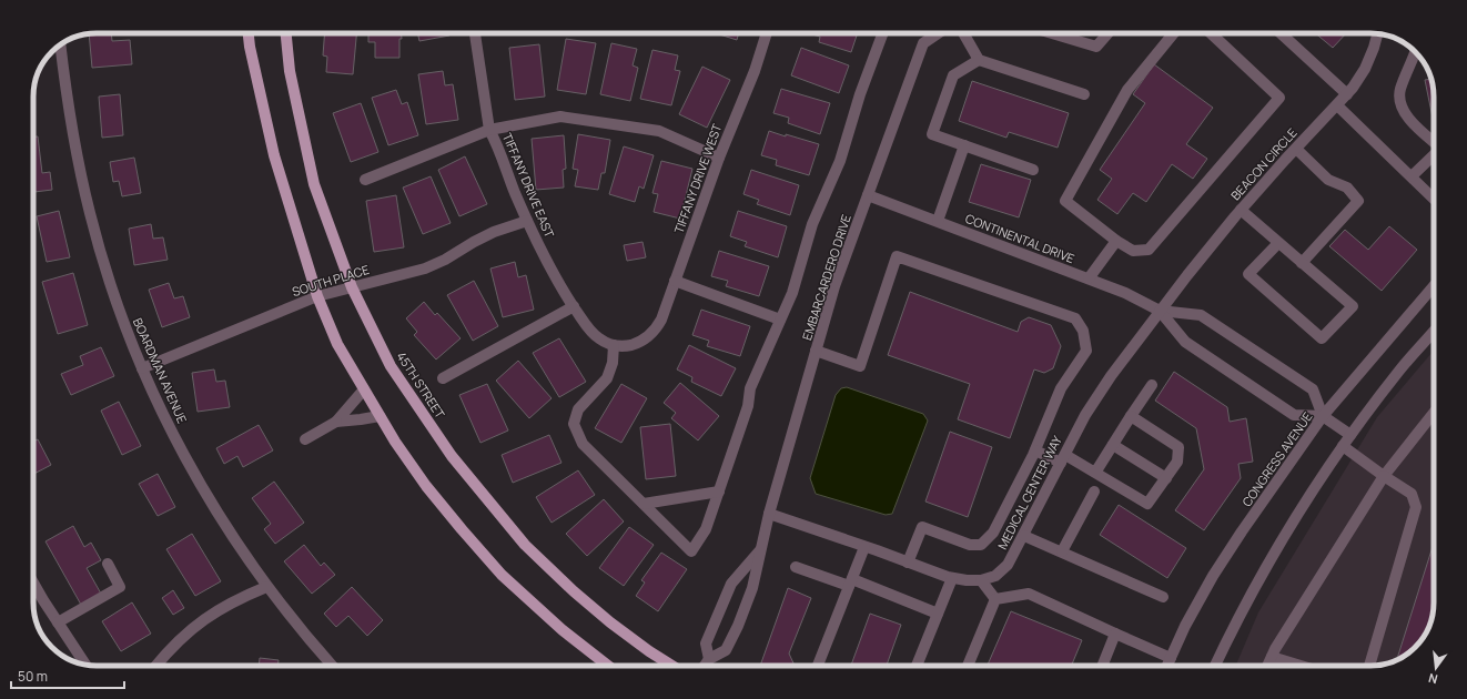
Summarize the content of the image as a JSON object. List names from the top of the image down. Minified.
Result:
{"streets":{"main road":["45TH STREET"],"street":["BEACON CIRCLE","TIFFANY DRIVE WEST","TIFFANY DRIVE EAST","CONTINENTAL DRIVE","EMBARCARDERO DRIVE","SOUTH PLACE","BOARDMAN AVENUE","CONGRESS AVENUE","MEDICAL CENTER WAY"]},"crossings":[["BEACON CIRCLE","CONTINENTAL DRIVE"],["BEACON CIRCLE","MEDICAL CENTER WAY"],["TIFFANY DRIVE WEST","TIFFANY DRIVE EAST"],["TIFFANY DRIVE EAST","SOUTH PLACE"],["CONTINENTAL DRIVE","EMBARCARDERO DRIVE"],["CONTINENTAL DRIVE","CONGRESS AVENUE"],["CONTINENTAL DRIVE","MEDICAL CENTER WAY"],["EMBARCARDERO DRIVE","MEDICAL CENTER WAY"],["SOUTH PLACE","BOARDMAN AVENUE"],["SOUTH PLACE","45TH STREET"]],"scale_bar":"50 m","north":"bottom"}
